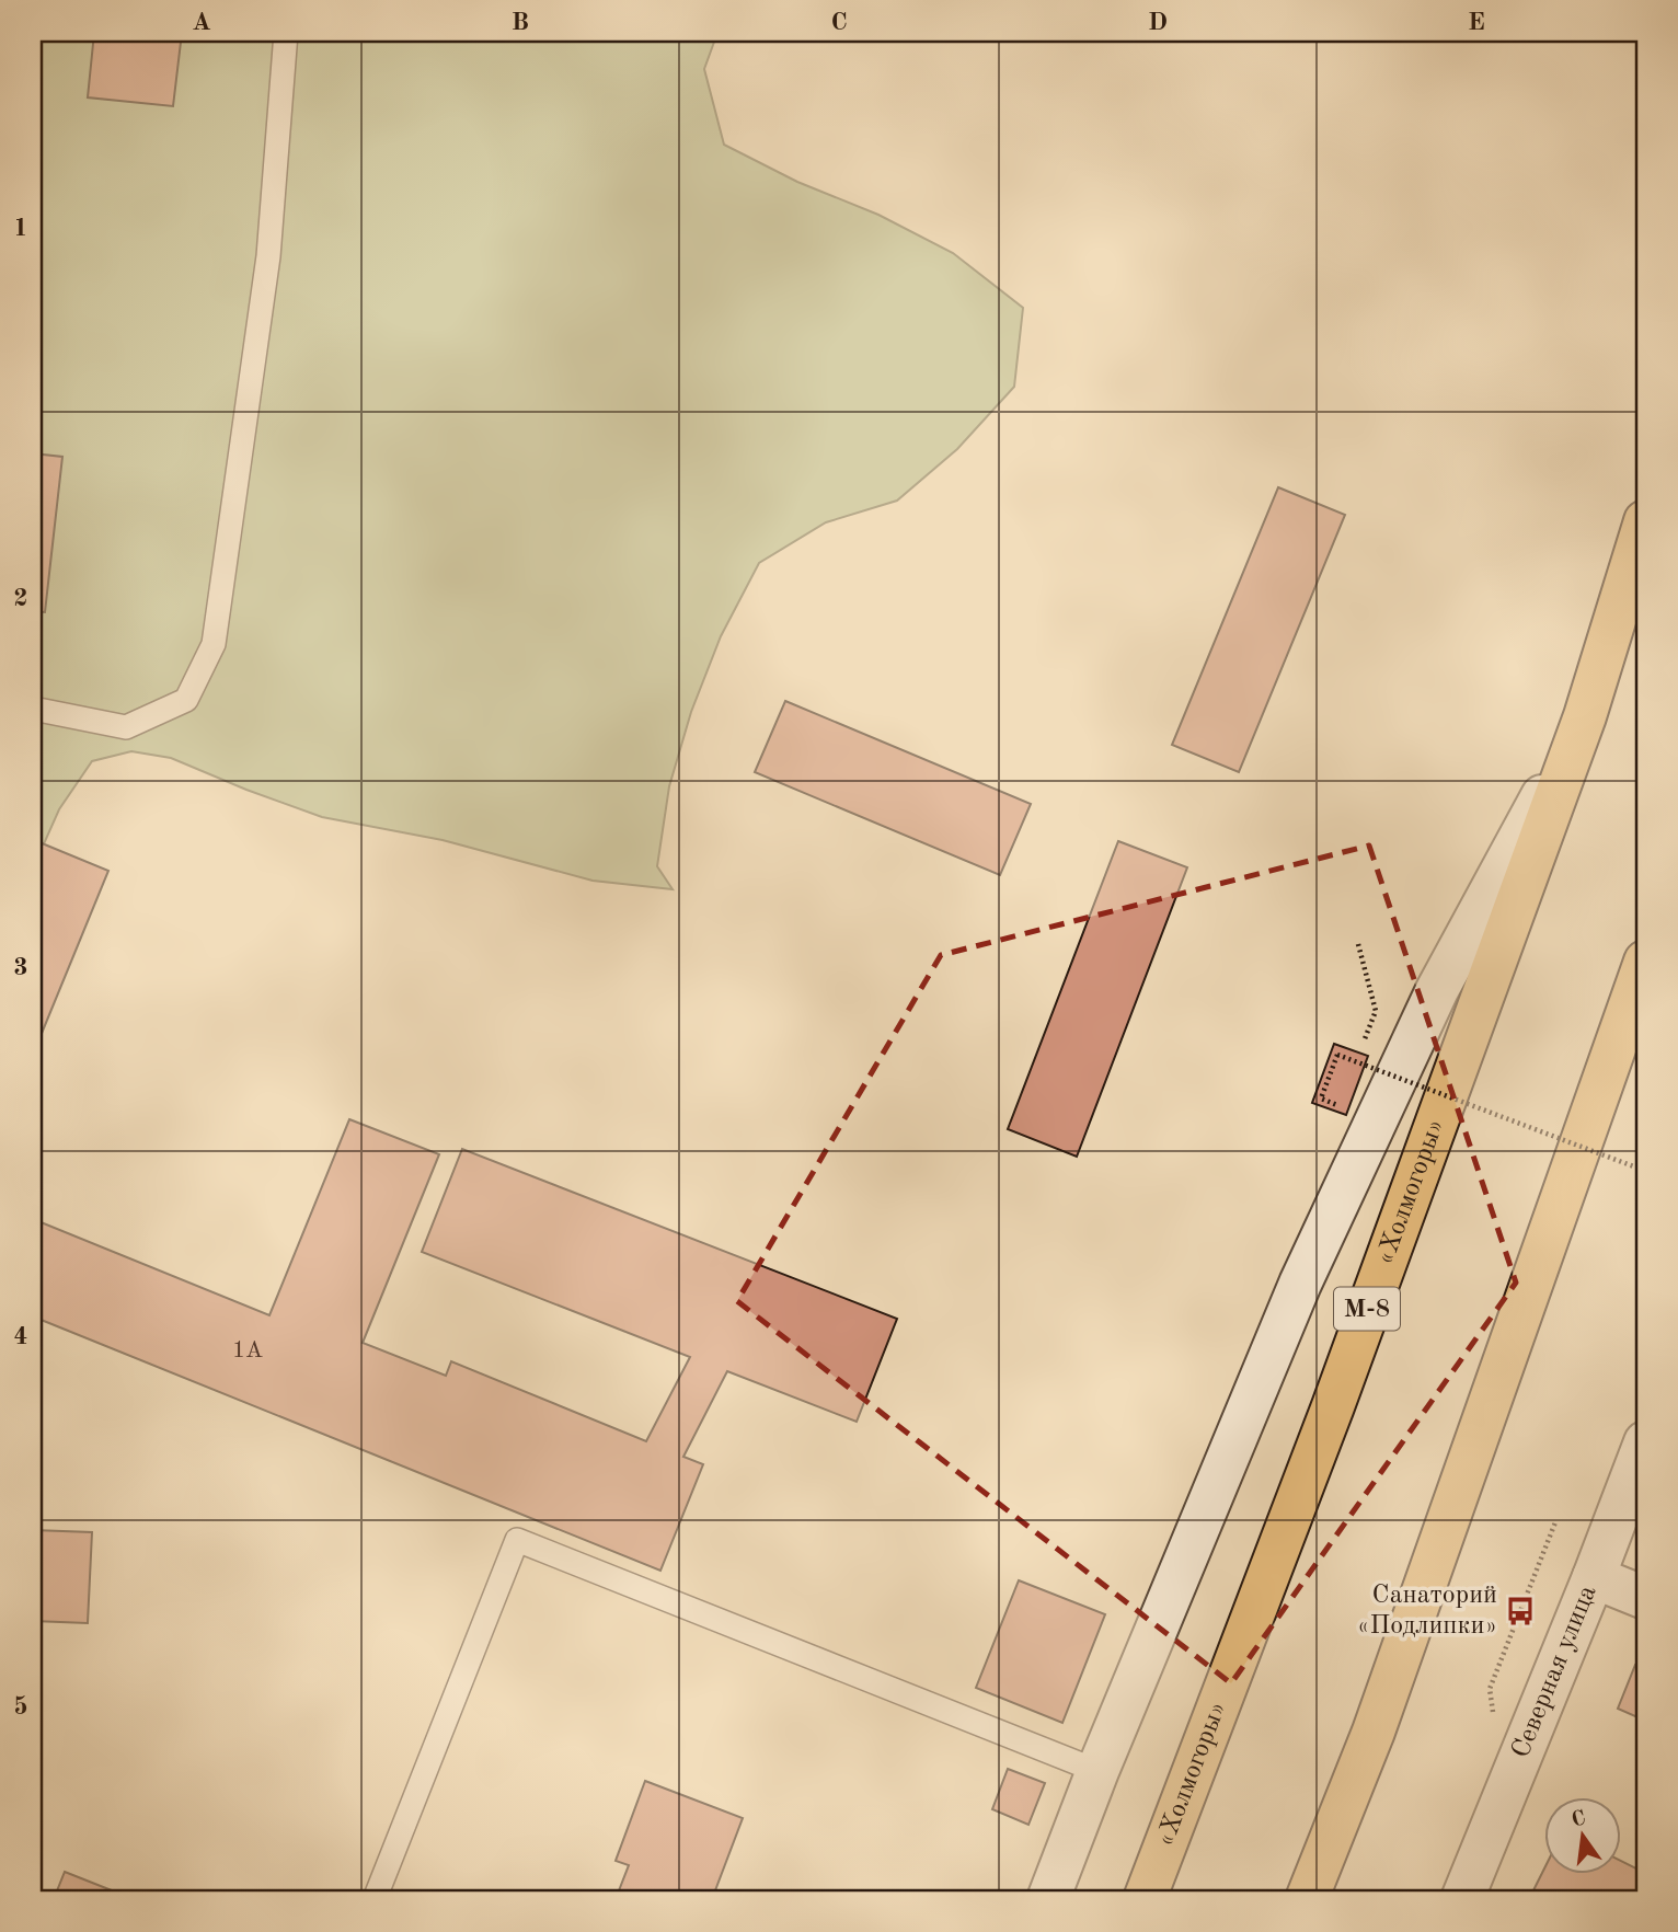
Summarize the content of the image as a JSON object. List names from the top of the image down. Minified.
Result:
{"streets":{"highway":["«Холмогоры»","М-8"],"street":["Северная улица"]},"places":{"bus stop":["Санаторий «Подлипки»"]},"house_numbers":["1А"],"north":"top","grid":{"columns":["A","B","C","D","E"],"rows":["1","2","3","4","5"]}}
